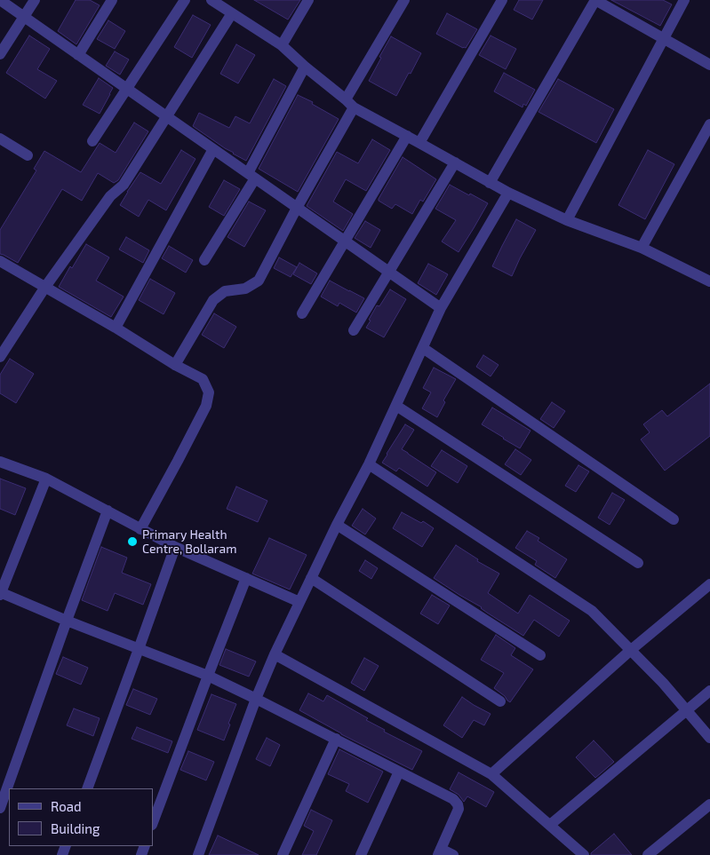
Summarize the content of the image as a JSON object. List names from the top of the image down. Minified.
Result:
{"places":["Primary Health Centre, Bollaram"],"legend":["Road","Building"]}
